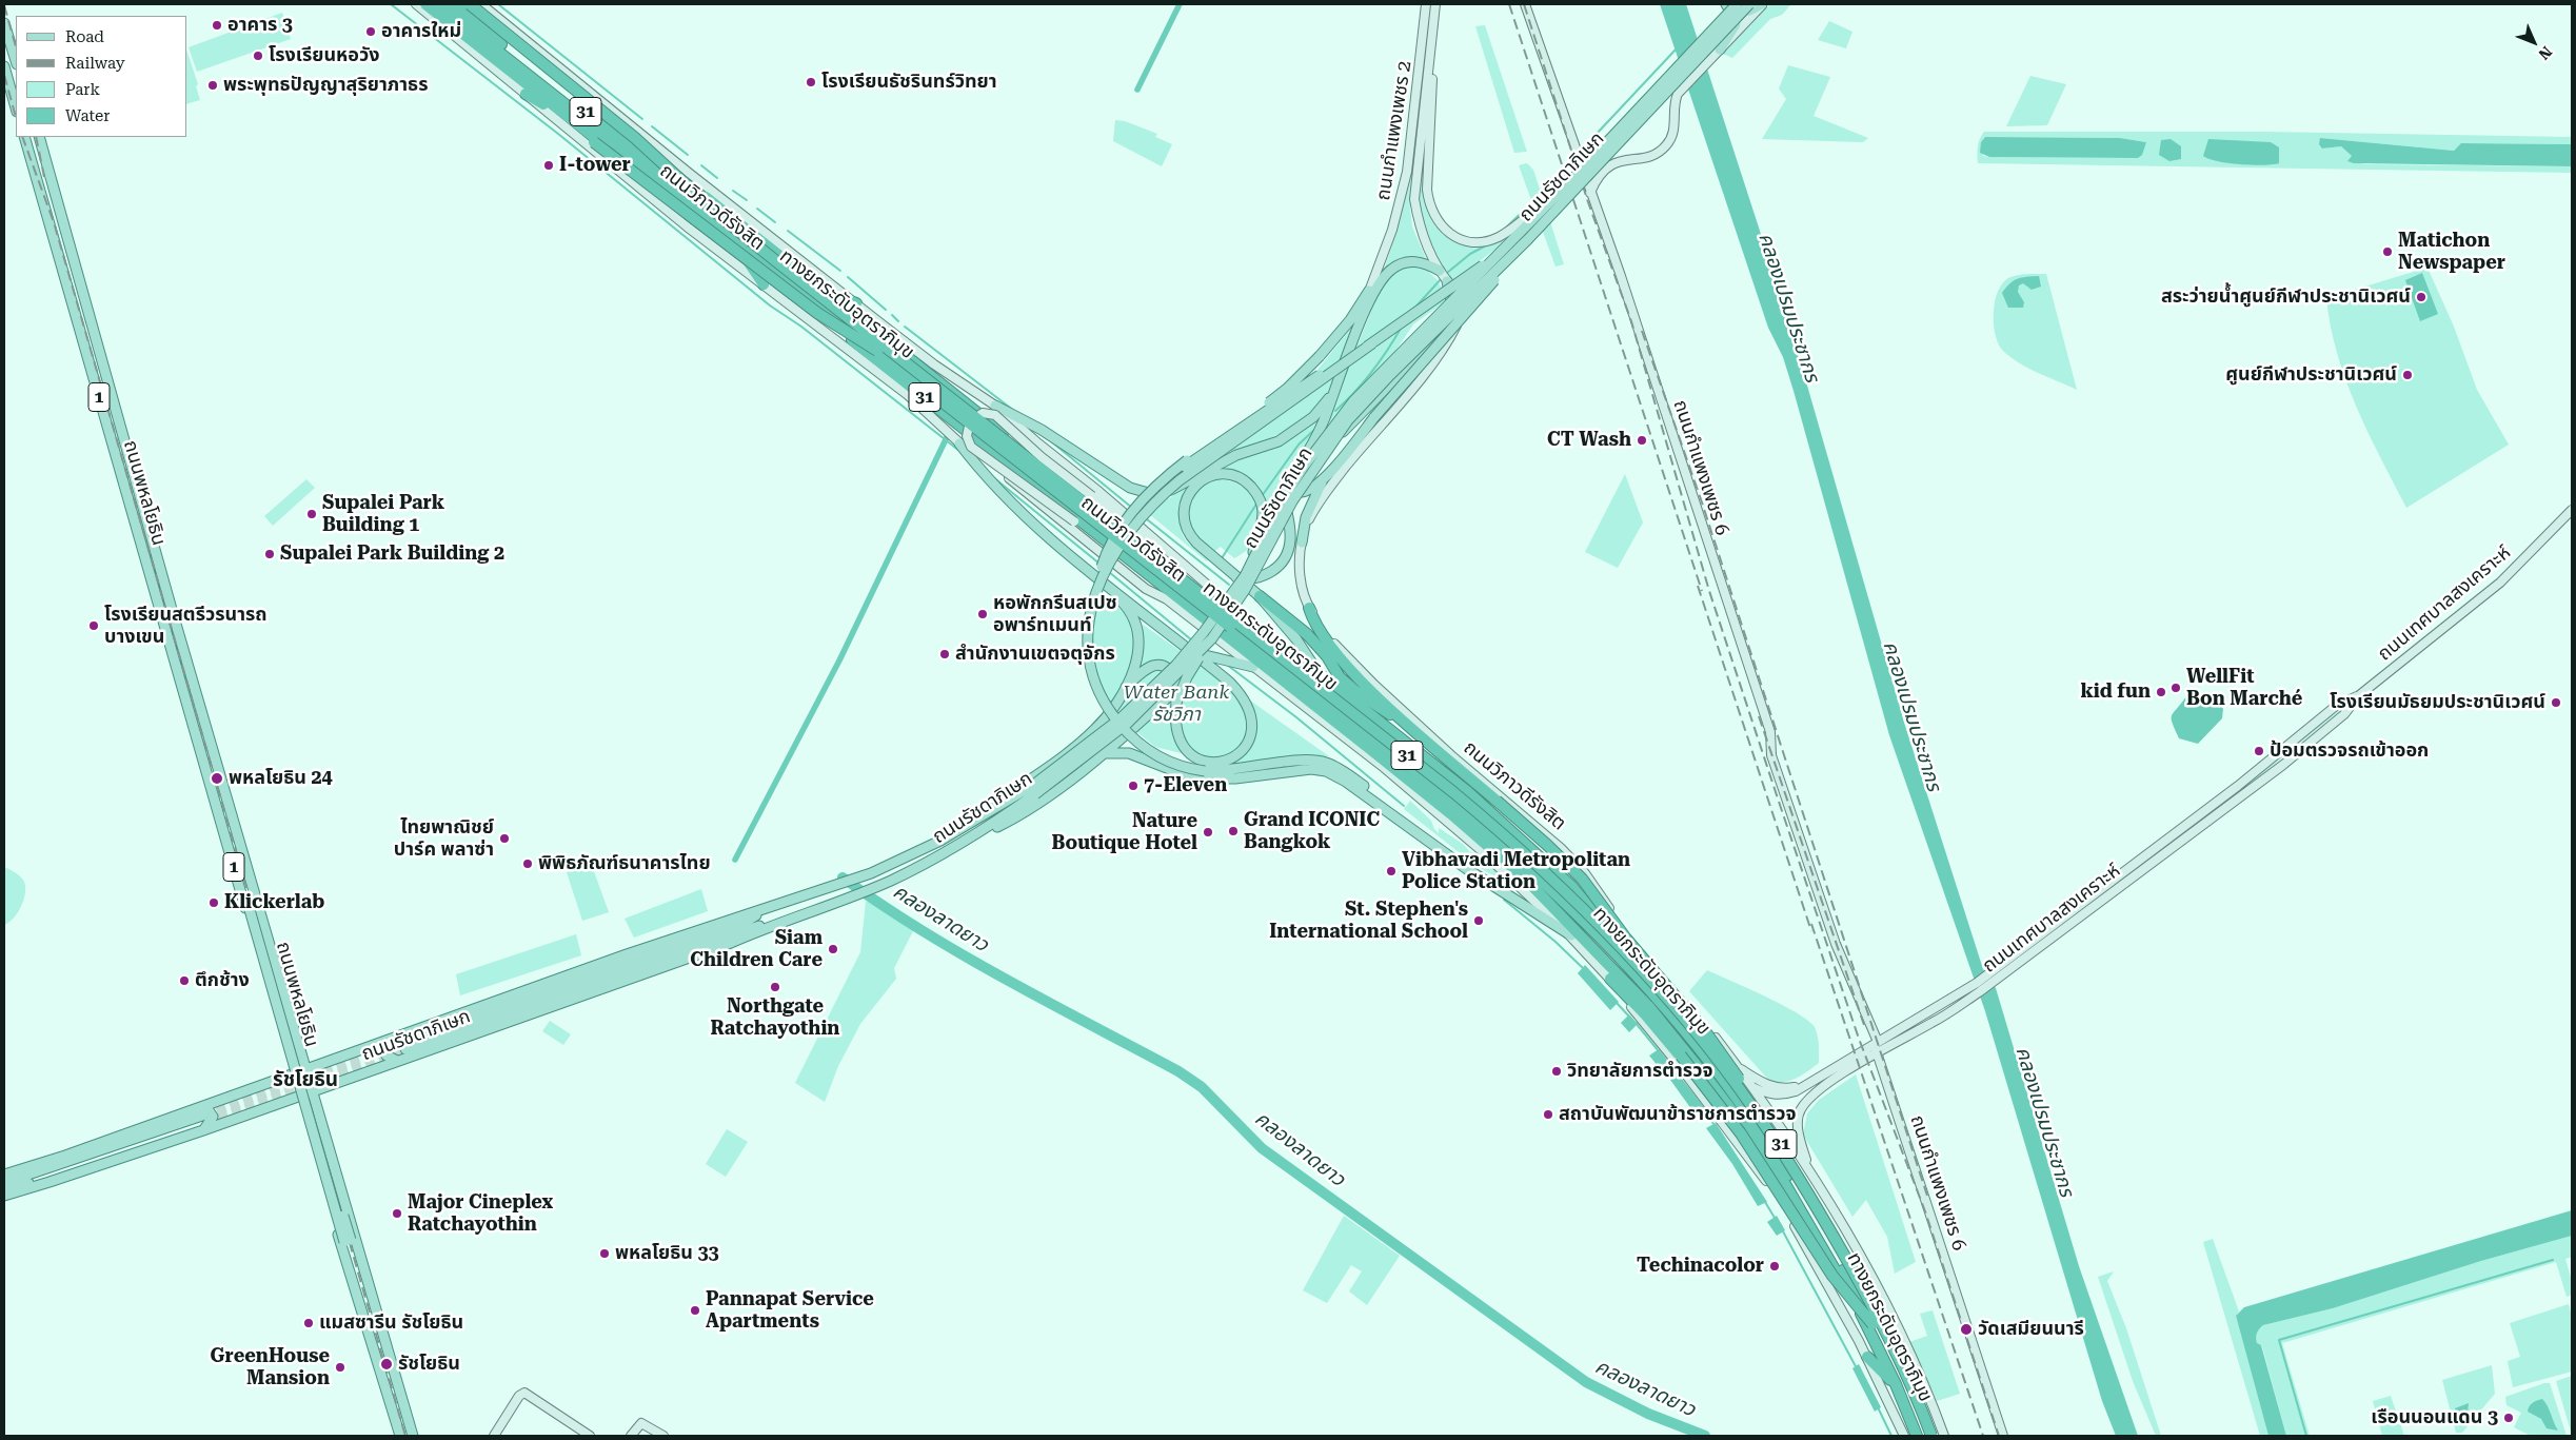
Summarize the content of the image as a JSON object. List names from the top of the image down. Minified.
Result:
{"streets":{"highway":["31","ถนนวิภาวดีรังสิต","ทางยกระดับอุตราภิมุข"],"main road":["ถนนกำแพงเพชร 2","ถนนรัชดาภิเษก","1","ถนนกำแพงเพชร 6","ถนนพหลโยธิน","ถนนเทศบาลสงเคราะห์"]},"crossings":[["31","ถนนวิภาวดีรังสิต"],["ถนนกำแพงเพชร 2","ถนนวิภาวดีรังสิต"],["ถนนรัชดาภิเษก","ถนนพหลโยธิน"],["ถนนวิภาวดีรังสิต","ทางยกระดับอุตราภิมุข"],["ถนนวิภาวดีรังสิต","ถนนเทศบาลสงเคราะห์"],["ถนนกำแพงเพชร 6","ถนนเทศบาลสงเคราะห์"]],"districts":["รัชโยธิน"],"water":["คลองเปรมประชากร","คลองลาดยาว"],"parks":["Water Bank รัชวิภา"],"places":["อาคาร 3","อาคารใหม่","โรงเรียนหอวัง","โรงเรียนธัชรินทร์วิทยา","พระพุทธปัญญาสุริยาภาธร","I-tower","Matichon Newspaper","สระว่ายน้ำศูนย์กีฬาประชานิเวศน์","ศูนย์กีฬาประชานิเวศน์","CT Wash","Supalei Park Building 1","Supalei Park Building 2","หอพักกรีนสเปซ อพาร์ทเมนท์","โรงเรียนสตรีวรนารถ บางเขน","สำนักงานเขตจตุจักร","WellFit Bon Marché","kid fun","โรงเรียนมัธยมประชานิเวศน์","ป้อมตรวจรถเข้าออก","พหลโยธิน 24","7-Eleven","Grand ICONIC Bangkok","Nature Boutique Hotel","ไทยพาณิชย์ ปาร์ค พลาซ่า","พิพิธภัณฑ์ธนาคารไทย","Vibhavadi Metropolitan Police Station","Klickerlab","St. Stephen's International School","Siam Children Care","ตึกช้าง","Northgate Ratchayothin","วิทยาลัยการตำรวจ","สถาบันพัฒนาข้าราชการตำรวจ","Major Cineplex Ratchayothin","พหลโยธิน 33","Techinacolor","Pannapat Service Apartments","แมสซารีน รัชโยธิน","วัดเสมียนนารี","รัชโยธิน","GreenHouse Mansion","เรือนนอนแดน 3"],"legend":["Road","Railway","Park","Water"],"north":"bottom right"}
